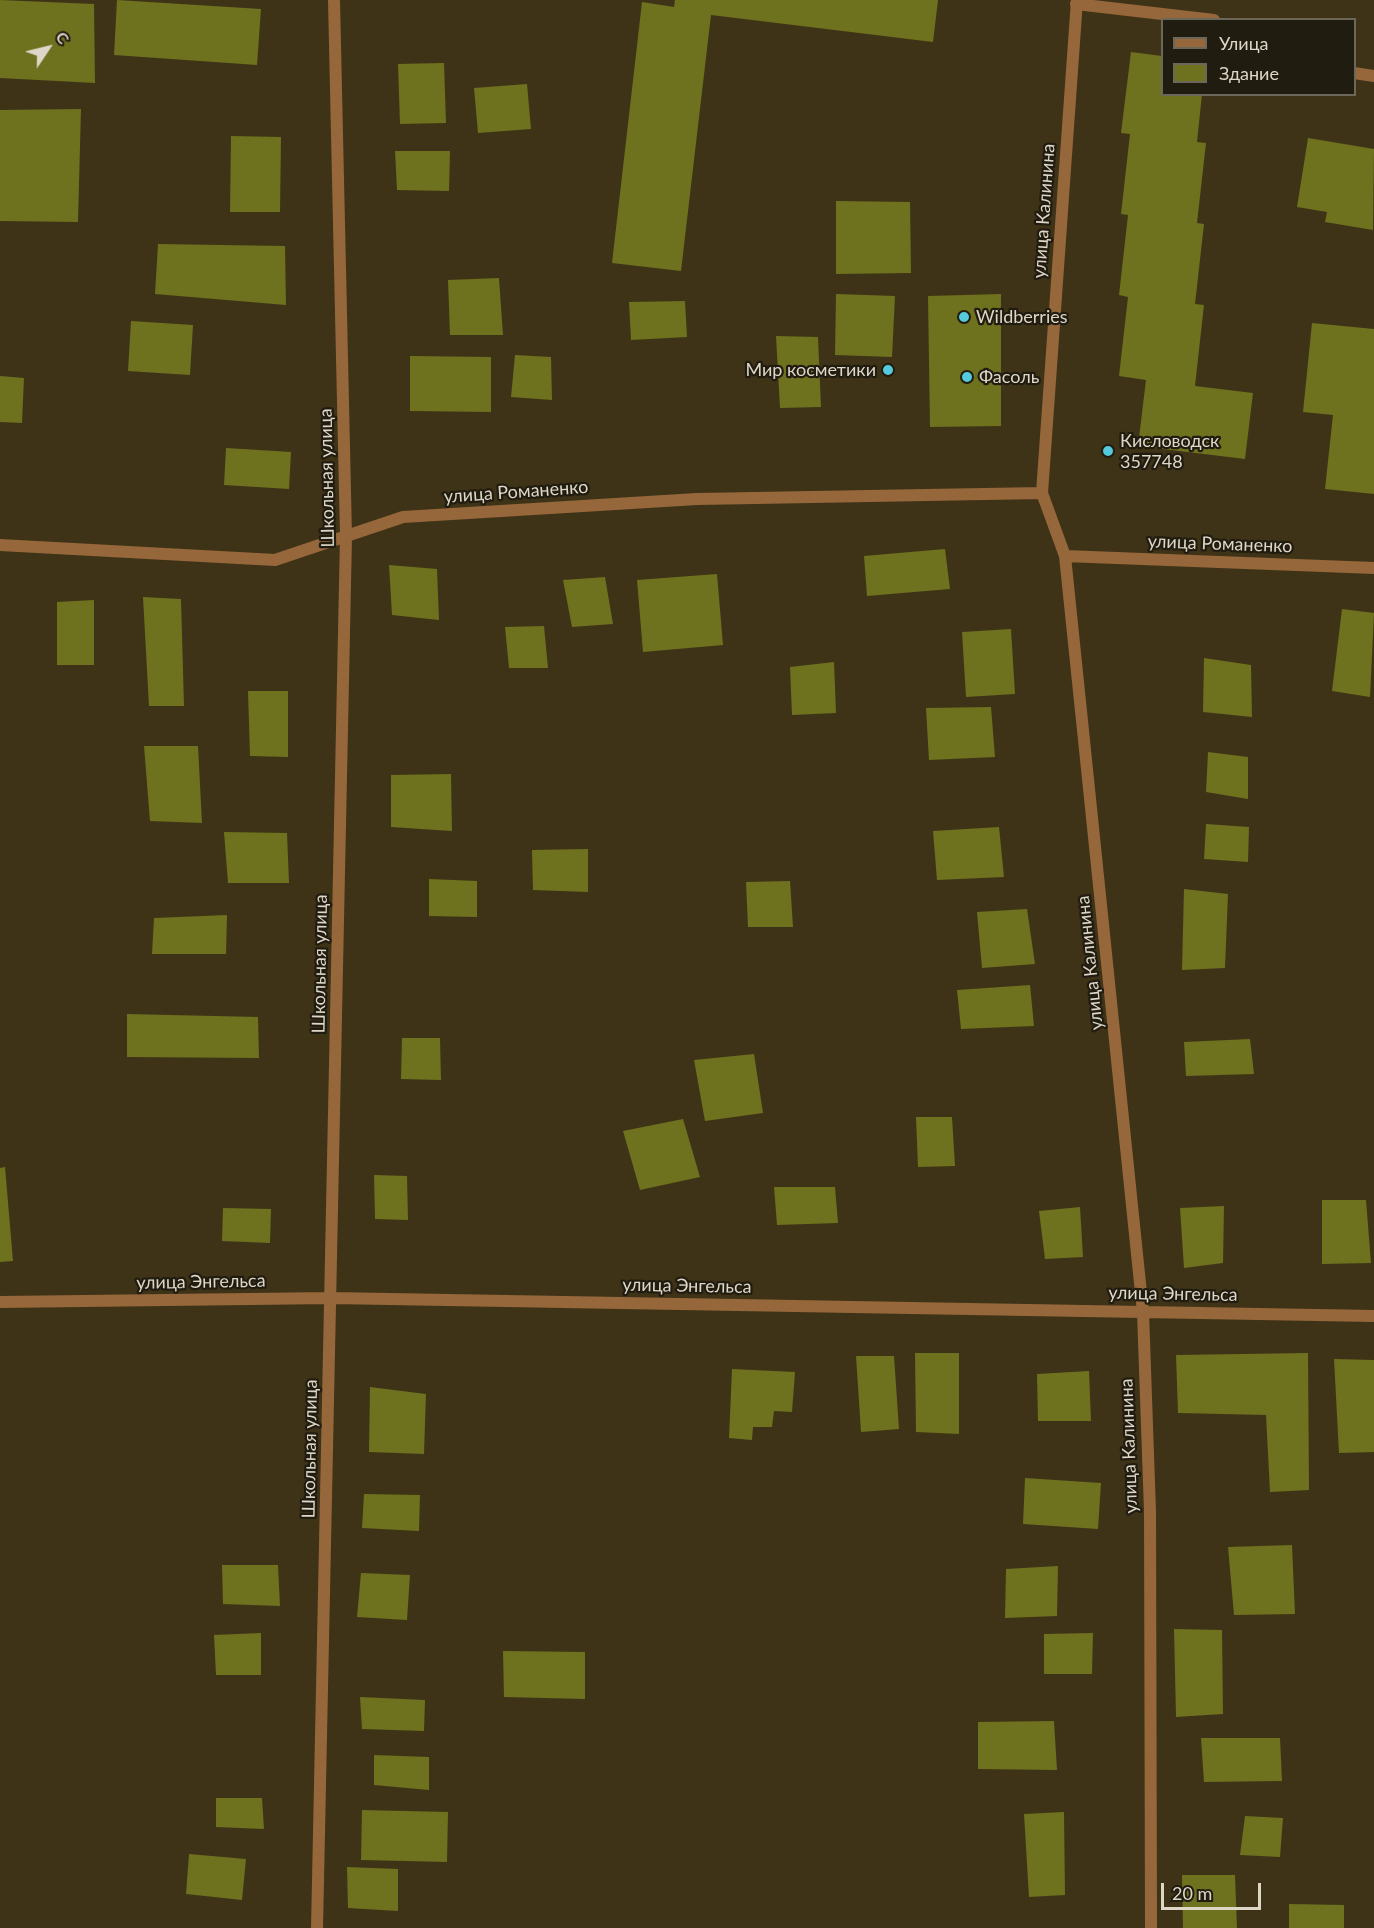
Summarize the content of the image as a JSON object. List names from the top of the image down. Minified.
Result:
{"streets":{"street":["улица Калинина","Школьная улица","улица Романенко","улица Энгельса"]},"crossings":[["улица Калинина","улица Романенко"],["улица Калинина","улица Энгельса"],["Школьная улица","улица Романенко"],["Школьная улица","улица Энгельса"]],"places":["Wildberries","Мир косметики","Фасоль","Кисловодск 357748"],"legend":["Улица","Здание"],"scale_bar":"20 m","north":"top right"}
